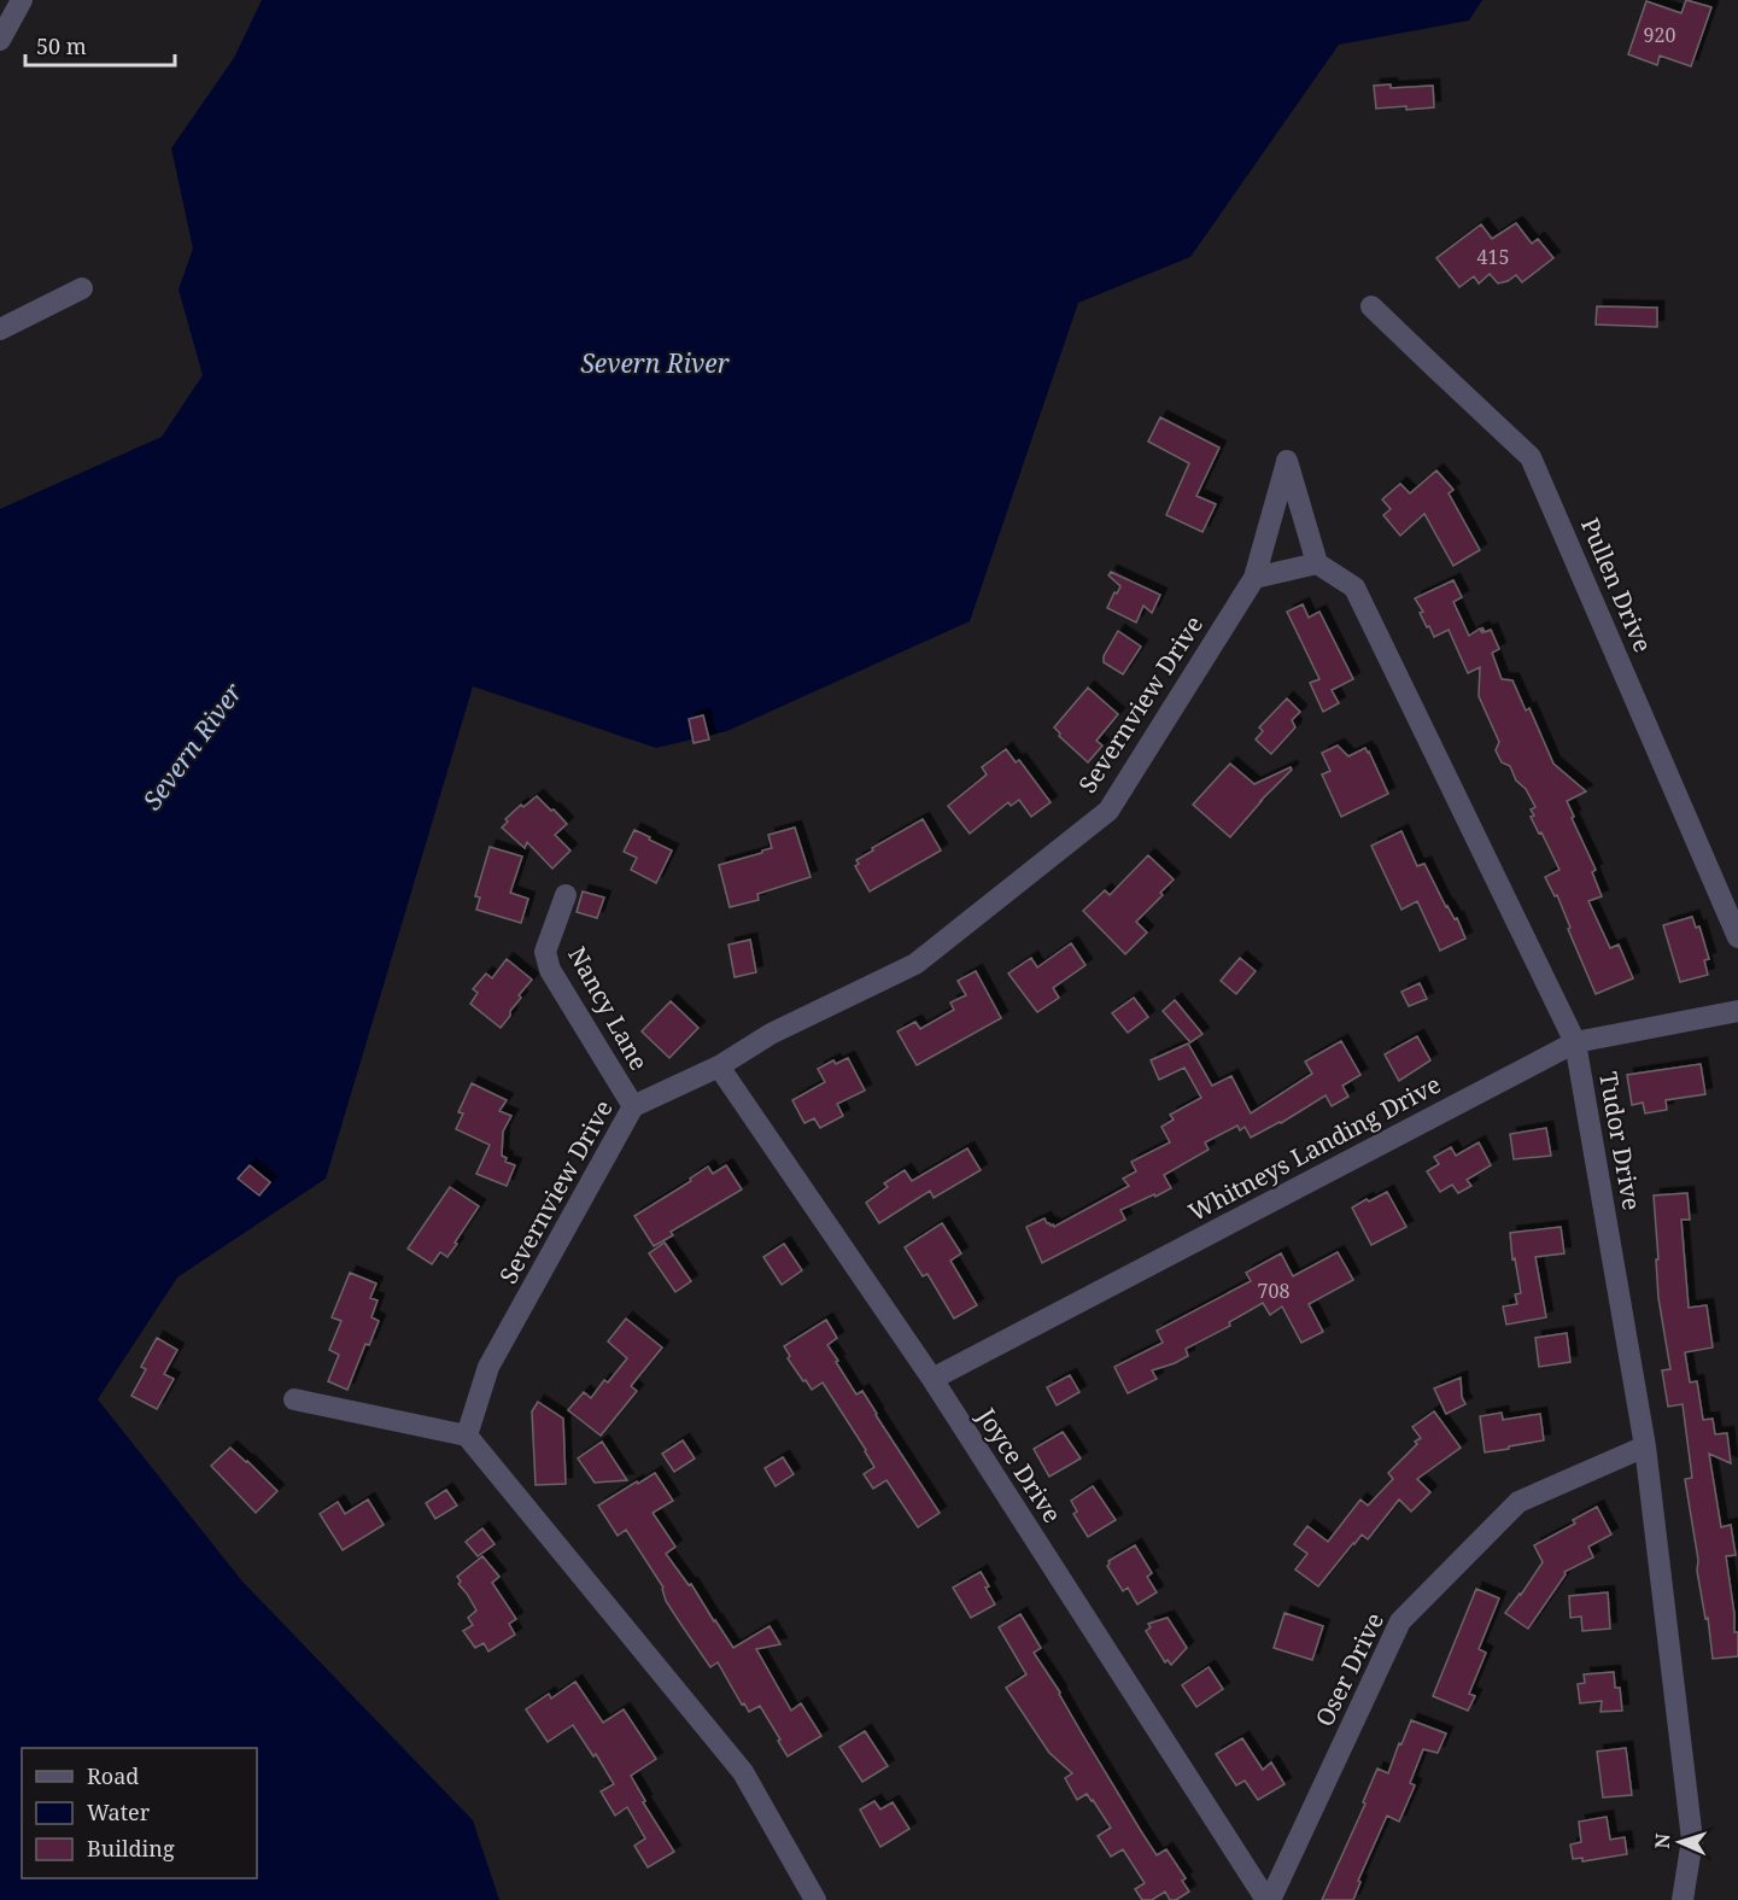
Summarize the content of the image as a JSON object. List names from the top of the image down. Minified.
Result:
{"streets":{"street":["Pullen Drive","Severnview Drive","Nancy Lane","Tudor Drive","Whitneys Landing Drive","Joyce Drive","Oser Drive"]},"crossings":[["Severnview Drive","Nancy Lane"],["Severnview Drive","Tudor Drive"],["Severnview Drive","Joyce Drive"],["Tudor Drive","Whitneys Landing Drive"],["Tudor Drive","Oser Drive"],["Whitneys Landing Drive","Joyce Drive"],["Joyce Drive","Oser Drive"]],"water":["Severn River"],"house_numbers":["920","415","708"],"legend":["Road","Water","Building"],"scale_bar":"50 m","north":"left"}
